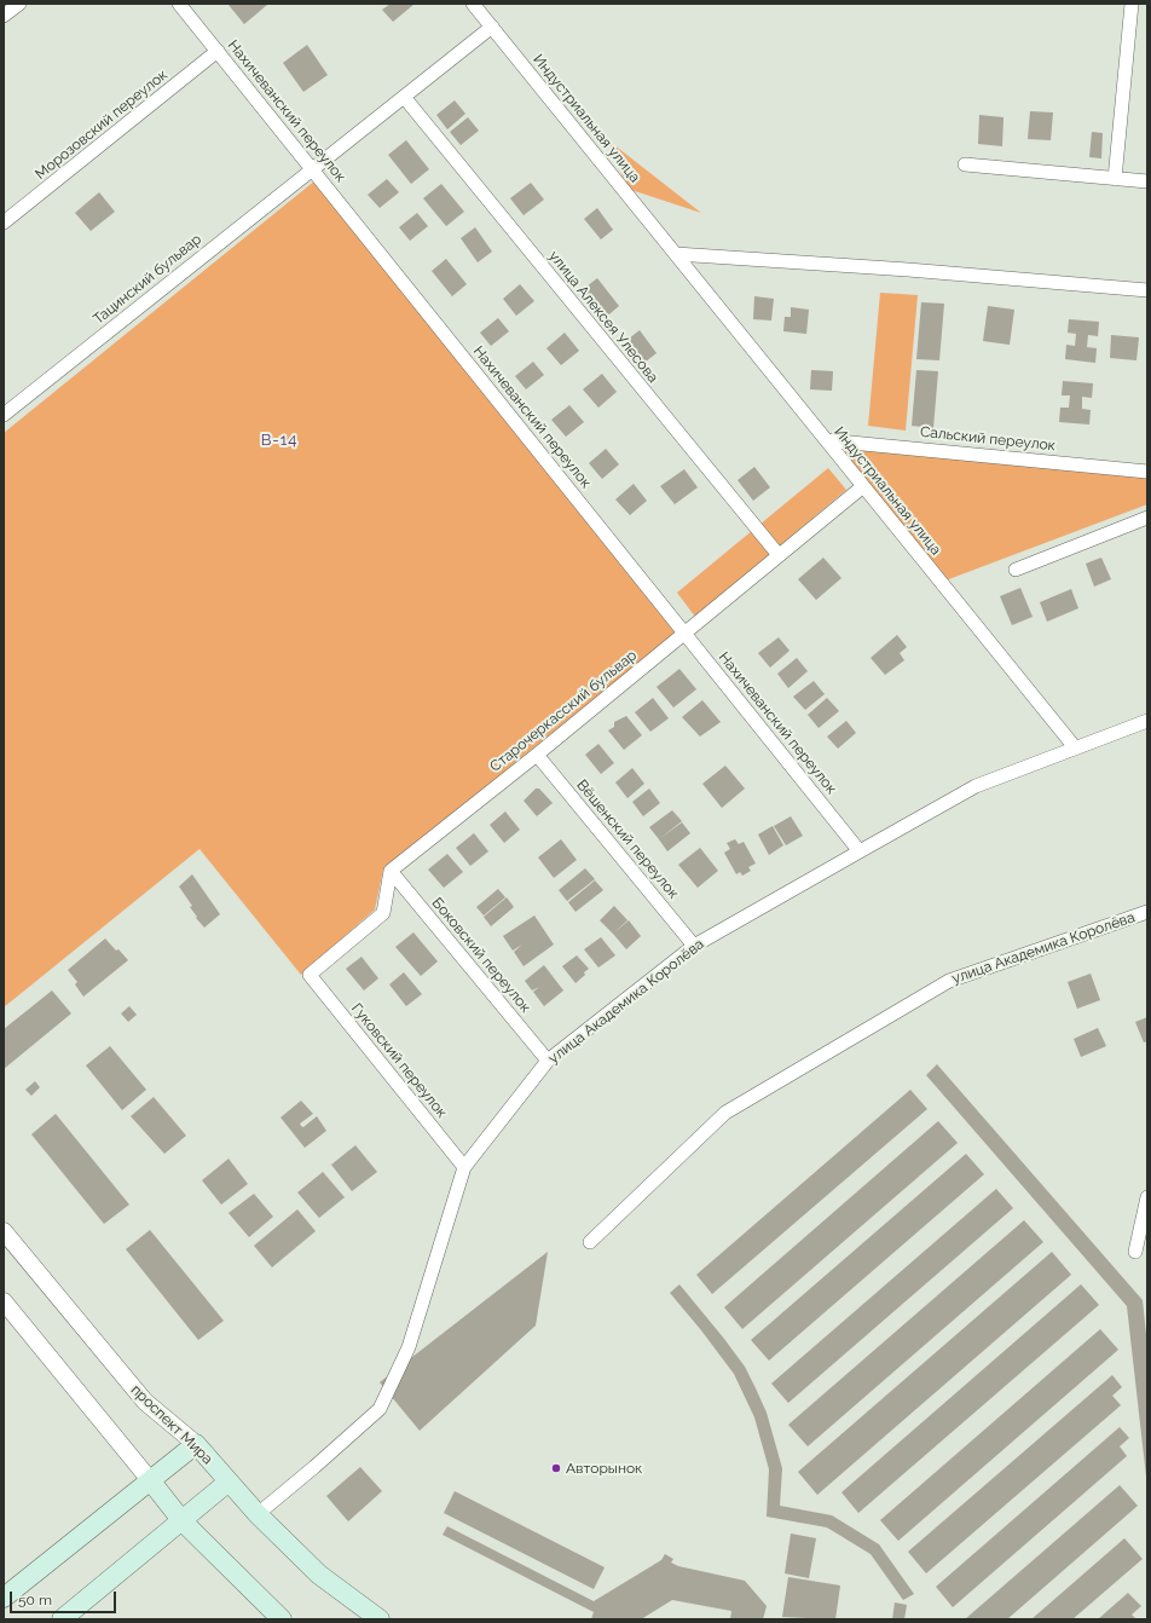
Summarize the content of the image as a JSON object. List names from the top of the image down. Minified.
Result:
{"streets":{"main road":["проспект Мира"],"street":["Нахичеванский переулок","Индустриальная улица","Морозовский переулок","Тацинский бульвар","улица Алексея Улесова","Сальский переулок","Старочеркасский бульвар","Вёшенский переулок","улица Академика Королёва","Боковский переулок","Гуковский переулок"]},"crossings":[["Нахичеванский переулок","Морозовский переулок"],["Нахичеванский переулок","Тацинский бульвар"],["Нахичеванский переулок","Старочеркасский бульвар"],["Нахичеванский переулок","улица Академика Королёва"],["Индустриальная улица","Тацинский бульвар"],["Индустриальная улица","Сальский переулок"],["Индустриальная улица","Старочеркасский бульвар"],["Индустриальная улица","улица Академика Королёва"],["Тацинский бульвар","улица Алексея Улесова"],["улица Алексея Улесова","Старочеркасский бульвар"],["Старочеркасский бульвар","Вёшенский переулок"],["Старочеркасский бульвар","Боковский переулок"],["Старочеркасский бульвар","Гуковский переулок"],["Вёшенский переулок","улица Академика Королёва"],["улица Академика Королёва","Боковский переулок"],["улица Академика Королёва","Гуковский переулок"],["улица Академика Королёва","проспект Мира"],["Боковский переулок","Гуковский переулок"]],"districts":["В-14"],"places":["Авторынок"],"scale_bar":"50 m"}
